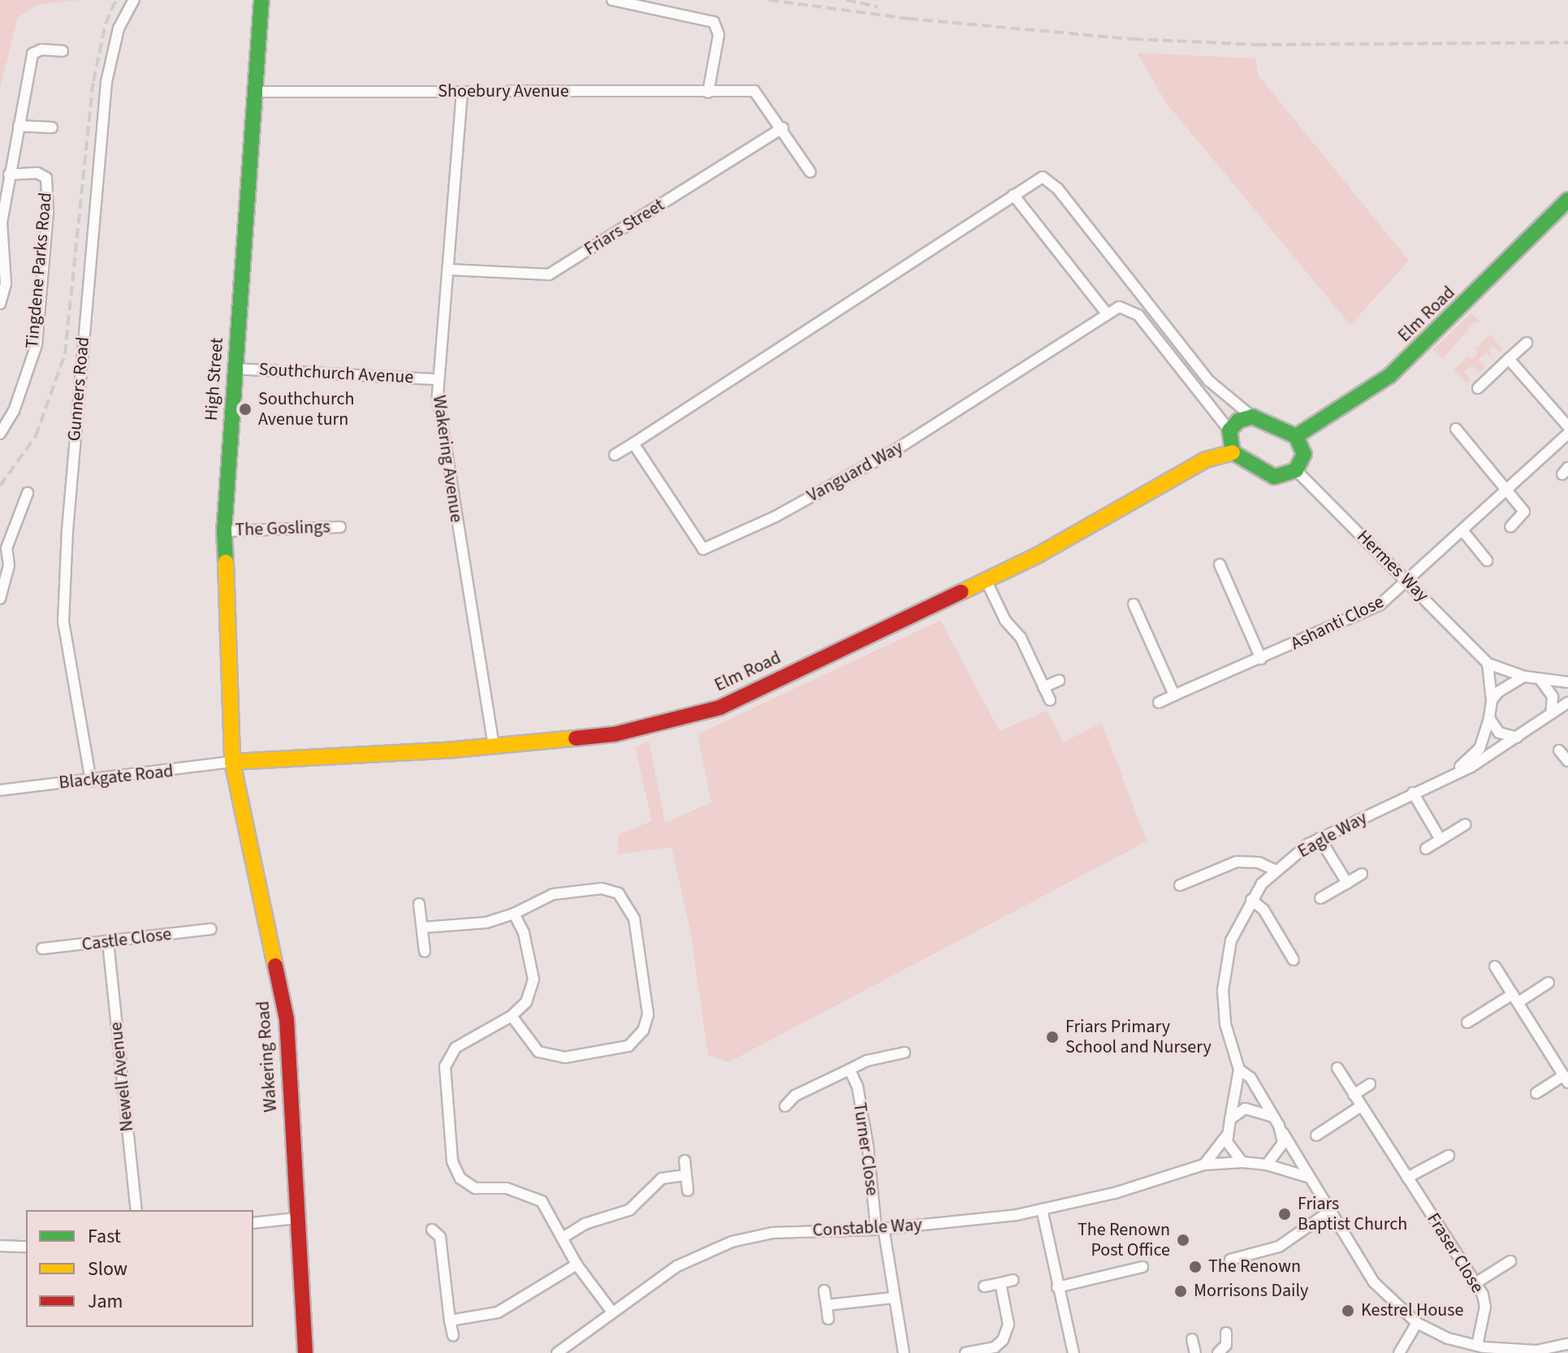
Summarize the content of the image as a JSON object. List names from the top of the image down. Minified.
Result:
{"streets":{"street":["Shoebury Avenue","Friars Street","Tingdene Parks Road","Elm Road","Southchurch Avenue","High Street","Gunners Road","Wakering Avenue","Vanguard Way","The Goslings","Hermes Way","Ashanti Close","Blackgate Road","Eagle Way","Castle Close","Wakering Road","Newell Avenue","Turner Close","Constable Way","Fraser Close"]},"crossings":[["Shoebury Avenue","Friars Street"],["Shoebury Avenue","High Street"],["Shoebury Avenue","Wakering Avenue"],["Friars Street","Wakering Avenue"],["Elm Road","High Street"],["Elm Road","Wakering Avenue"],["Elm Road","Blackgate Road"],["Elm Road","Wakering Road"],["Southchurch Avenue","High Street"],["Southchurch Avenue","Wakering Avenue"],["High Street","The Goslings"],["High Street","Blackgate Road"],["High Street","Wakering Road"],["Gunners Road","Blackgate Road"],["Hermes Way","Ashanti Close"],["Hermes Way","Eagle Way"],["Blackgate Road","Wakering Road"],["Eagle Way","Constable Way"],["Castle Close","Newell Avenue"],["Turner Close","Constable Way"]],"places":["Southchurch Avenue turn","Friars Primary School and Nursery","Friars Baptist Church","The Renown Post Office","The Renown","Morrisons Daily","Kestrel House"],"legend":["Fast","Slow","Jam"]}
